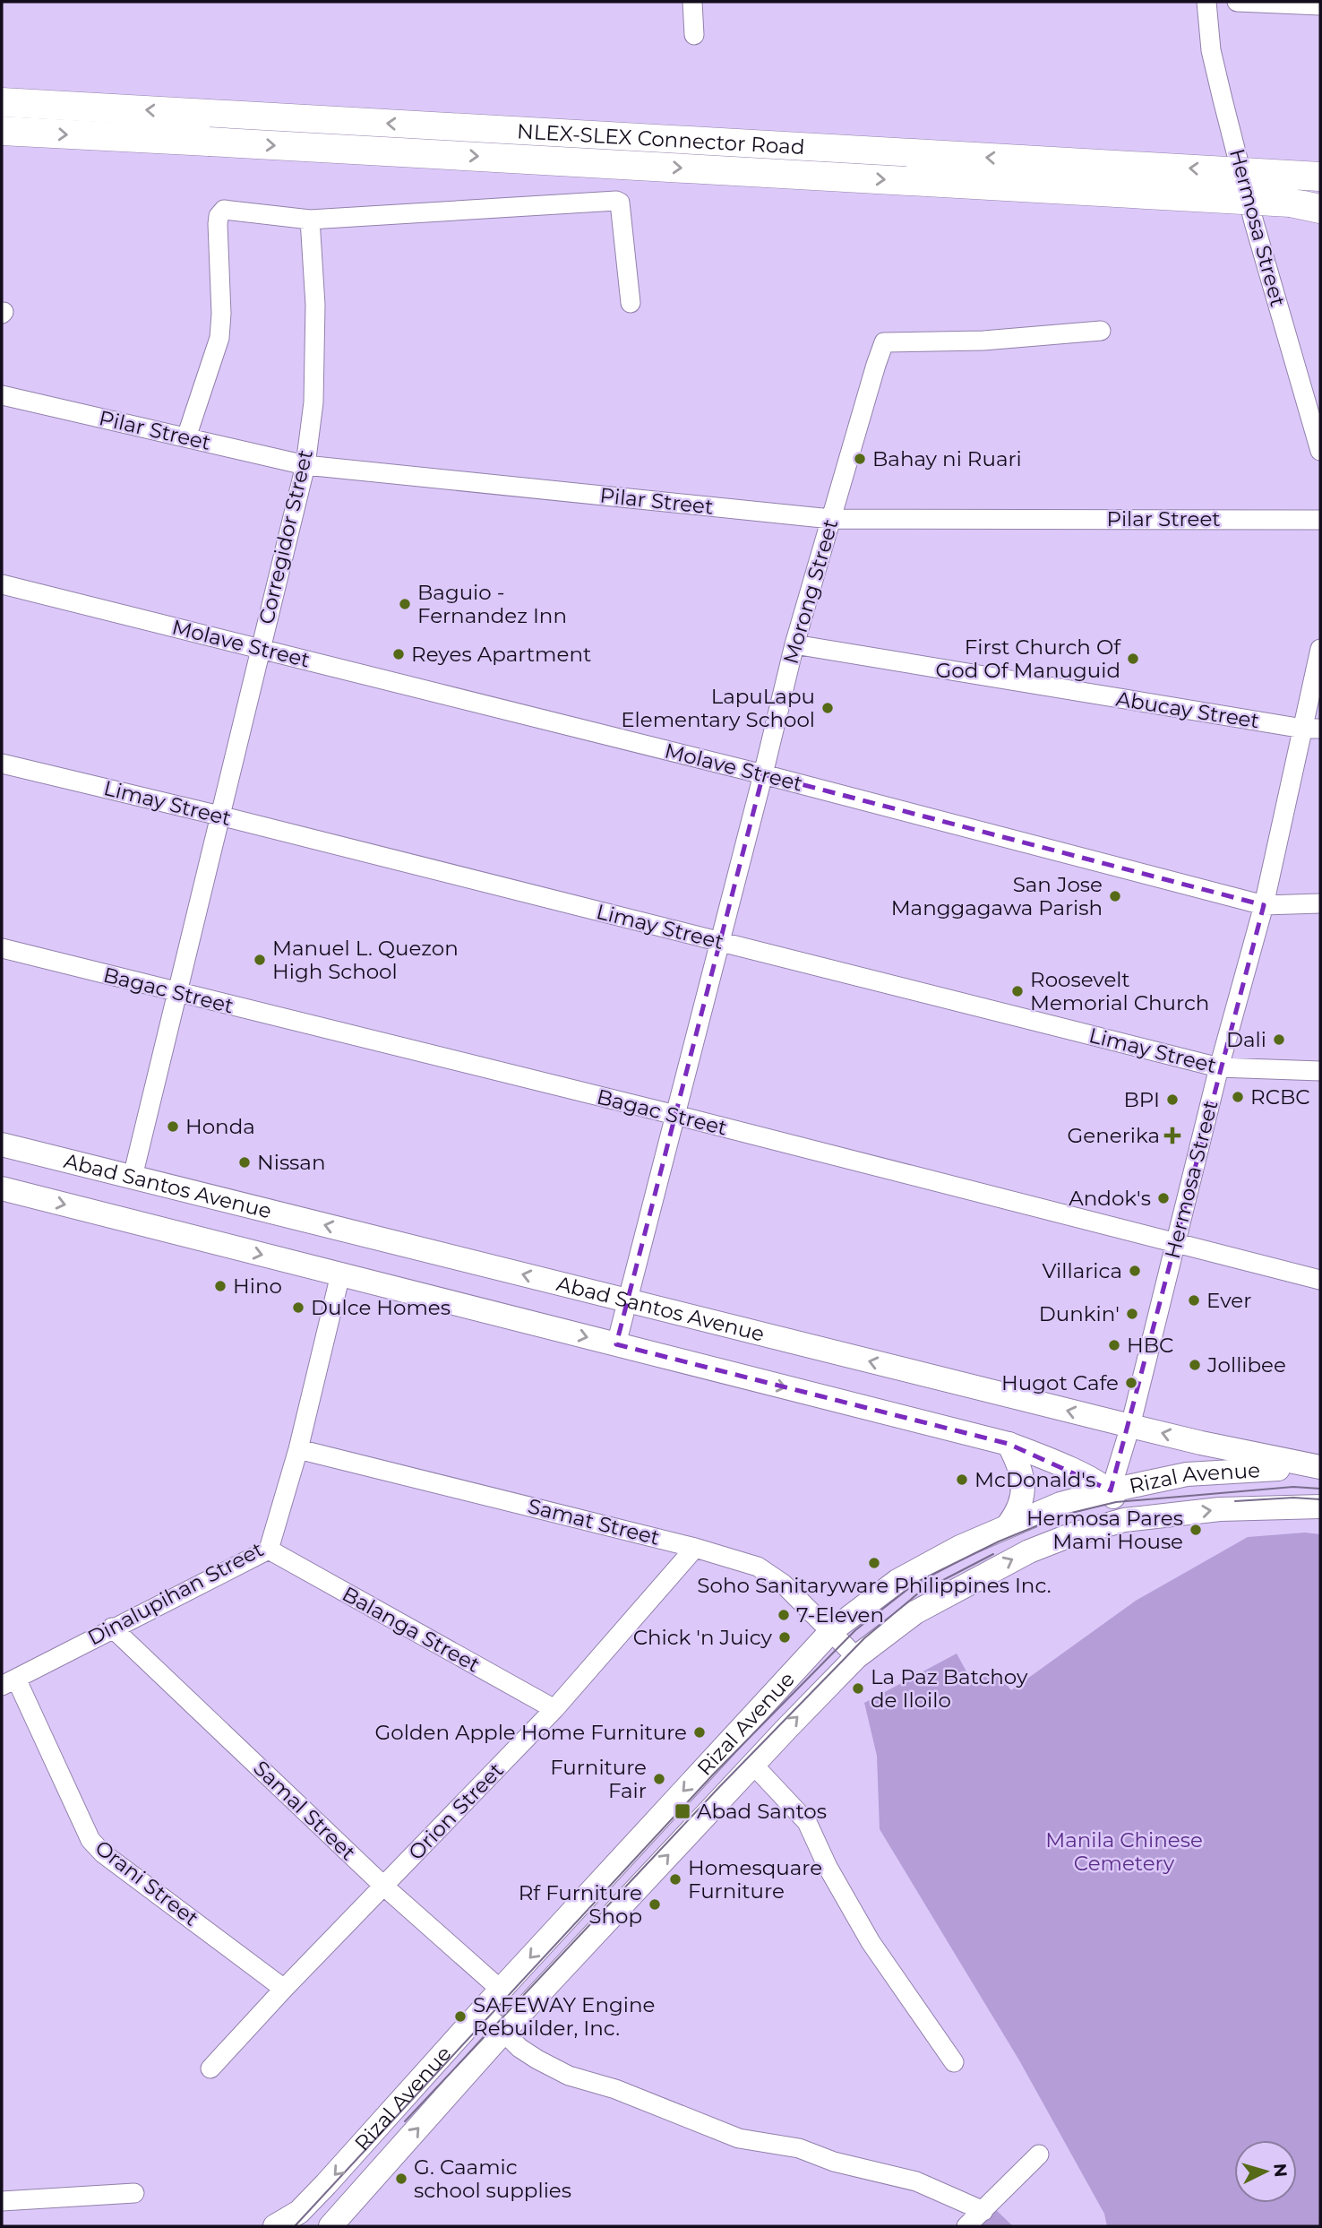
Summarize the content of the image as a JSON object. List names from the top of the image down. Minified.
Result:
{"streets":{"highway":["NLEX-SLEX Connector Road"],"main road":["Abad Santos Avenue","Rizal Avenue"],"street":["Hermosa Street","Pilar Street","Corregidor Street","Morong Street","Molave Street","Abucay Street","Limay Street","Bagac Street","Samat Street","Dinalupihan Street","Balanga Street","Samal Street","Orion Street","Orani Street"]},"crossings":[["Hermosa Street","Molave Street"],["Hermosa Street","Abucay Street"],["Hermosa Street","Limay Street"],["Hermosa Street","Bagac Street"],["Hermosa Street","Abad Santos Avenue"],["Hermosa Street","Rizal Avenue"],["Pilar Street","Corregidor Street"],["Pilar Street","Morong Street"],["Corregidor Street","Molave Street"],["Corregidor Street","Limay Street"],["Corregidor Street","Bagac Street"],["Corregidor Street","Abad Santos Avenue"],["Morong Street","Molave Street"],["Morong Street","Abucay Street"],["Morong Street","Limay Street"],["Morong Street","Bagac Street"],["Morong Street","Abad Santos Avenue"],["Abad Santos Avenue","Rizal Avenue"],["Rizal Avenue","Samat Street"],["Rizal Avenue","Samal Street"],["Samat Street","Dinalupihan Street"],["Samat Street","Orion Street"],["Dinalupihan Street","Balanga Street"],["Dinalupihan Street","Samal Street"],["Dinalupihan Street","Orani Street"],["Balanga Street","Orion Street"],["Samal Street","Orion Street"],["Orion Street","Orani Street"]],"parks":["Manila Chinese Cemetery"],"places":{"other":["Bahay ni Ruari","Baguio - Fernandez Inn","Reyes Apartment","First Church Of God Of Manuguid","LapuLapu Elementary School","San Jose Manggagawa Parish","Manuel L. Quezon High School","Roosevelt Memorial Church","Dali","RCBC","BPI","Honda","Nissan","Andok's","Villarica","Hino","Ever","Dulce Homes","Dunkin'","HBC","Jollibee","Hugot Cafe","McDonald's","Hermosa Pares Mami House","Soho Sanitaryware Philippines Inc.","7-Eleven","Chick 'n Juicy","La Paz Batchoy de Iloilo","Golden Apple Home Furniture","Furniture Fair","Homesquare Furniture","Rf Furniture Shop","SAFEWAY Engine Rebuilder, Inc.","G. Caamic school supplies"],"health":["Generika"],"transit":["Abad Santos"]},"north":"right"}
